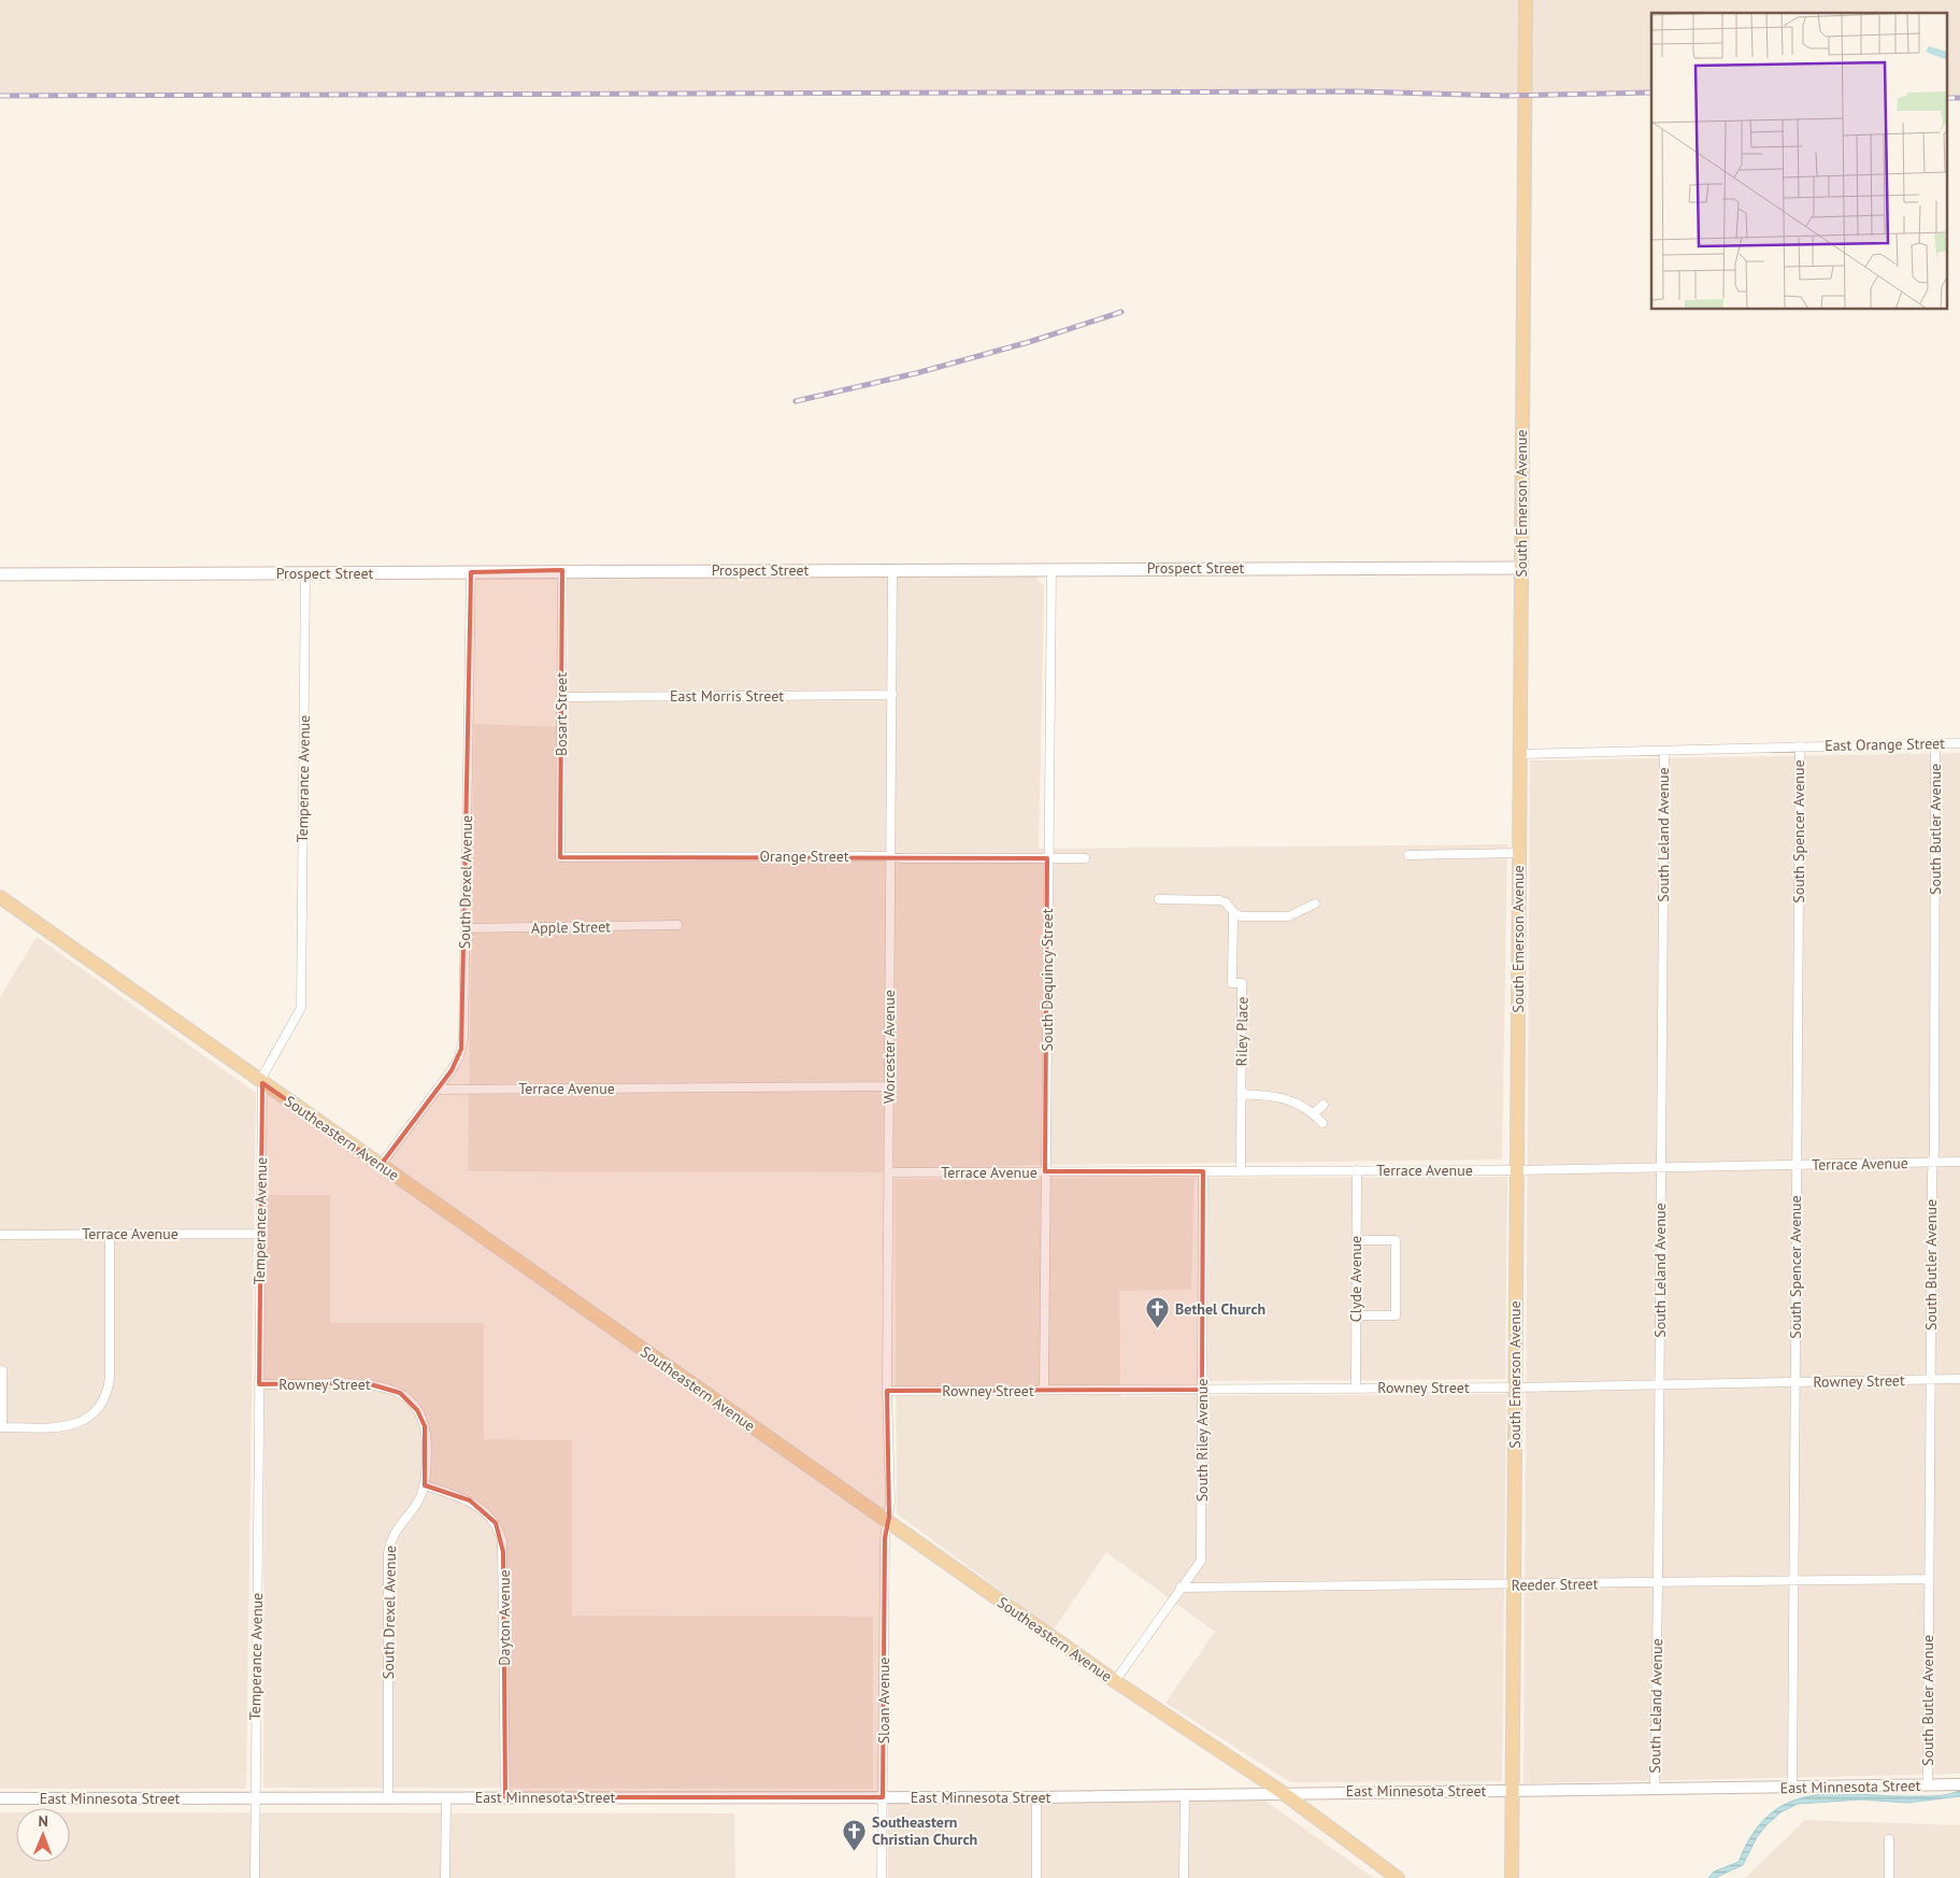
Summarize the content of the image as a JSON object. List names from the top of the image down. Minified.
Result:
{"streets":{"main road":["South Emerson Avenue","Prospect Street","Southeastern Avenue"],"street":["East Morris Street","Bosart Street","East Orange Street","Temperance Avenue","South Butler Avenue","South Spencer Avenue","South Leland Avenue","Orange Street","South Drexel Avenue","Apple Street","South Dequincy Street","Riley Place","Worcester Avenue","Terrace Avenue","Clyde Avenue","Rowney Street","South Riley Avenue","Reeder Street","Dayton Avenue","Sloan Avenue","East Minnesota Street"]},"crossings":[["South Emerson Avenue","Prospect Street"],["South Emerson Avenue","East Orange Street"],["South Emerson Avenue","Terrace Avenue"],["South Emerson Avenue","Rowney Street"],["South Emerson Avenue","Reeder Street"],["South Emerson Avenue","East Minnesota Street"],["Prospect Street","Bosart Street"],["Prospect Street","Temperance Avenue"],["Prospect Street","South Drexel Avenue"],["Prospect Street","South Dequincy Street"],["Prospect Street","Worcester Avenue"],["East Morris Street","Bosart Street"],["East Morris Street","Worcester Avenue"],["Bosart Street","Orange Street"],["East Orange Street","South Butler Avenue"],["East Orange Street","South Spencer Avenue"],["East Orange Street","South Leland Avenue"],["Temperance Avenue","Terrace Avenue"],["Temperance Avenue","Southeastern Avenue"],["Temperance Avenue","Rowney Street"],["Temperance Avenue","East Minnesota Street"],["South Butler Avenue","Terrace Avenue"],["South Butler Avenue","Rowney Street"],["South Butler Avenue","Reeder Street"],["South Butler Avenue","East Minnesota Street"],["South Spencer Avenue","Terrace Avenue"],["South Spencer Avenue","Rowney Street"],["South Spencer Avenue","Reeder Street"],["South Spencer Avenue","East Minnesota Street"],["South Leland Avenue","Terrace Avenue"],["South Leland Avenue","Rowney Street"],["South Leland Avenue","Reeder Street"],["South Leland Avenue","East Minnesota Street"],["Orange Street","South Dequincy Street"],["Orange Street","Worcester Avenue"],["South Drexel Avenue","Apple Street"],["South Drexel Avenue","Terrace Avenue"],["South Drexel Avenue","Southeastern Avenue"],["South Drexel Avenue","Rowney Street"],["South Drexel Avenue","Dayton Avenue"],["South Drexel Avenue","East Minnesota Street"],["South Dequincy Street","Terrace Avenue"],["South Dequincy Street","Rowney Street"],["Riley Place","Terrace Avenue"],["Worcester Avenue","Terrace Avenue"],["Worcester Avenue","Southeastern Avenue"],["Worcester Avenue","Rowney Street"],["Worcester Avenue","Sloan Avenue"],["Terrace Avenue","Clyde Avenue"],["Terrace Avenue","South Riley Avenue"],["Southeastern Avenue","South Riley Avenue"],["Southeastern Avenue","Sloan Avenue"],["Southeastern Avenue","East Minnesota Street"],["Clyde Avenue","Rowney Street"],["Rowney Street","South Riley Avenue"],["South Riley Avenue","Reeder Street"],["Dayton Avenue","East Minnesota Street"],["Sloan Avenue","East Minnesota Street"]],"places":{"church":["Bethel Church","Southeastern Christian Church"]},"north":"top"}
